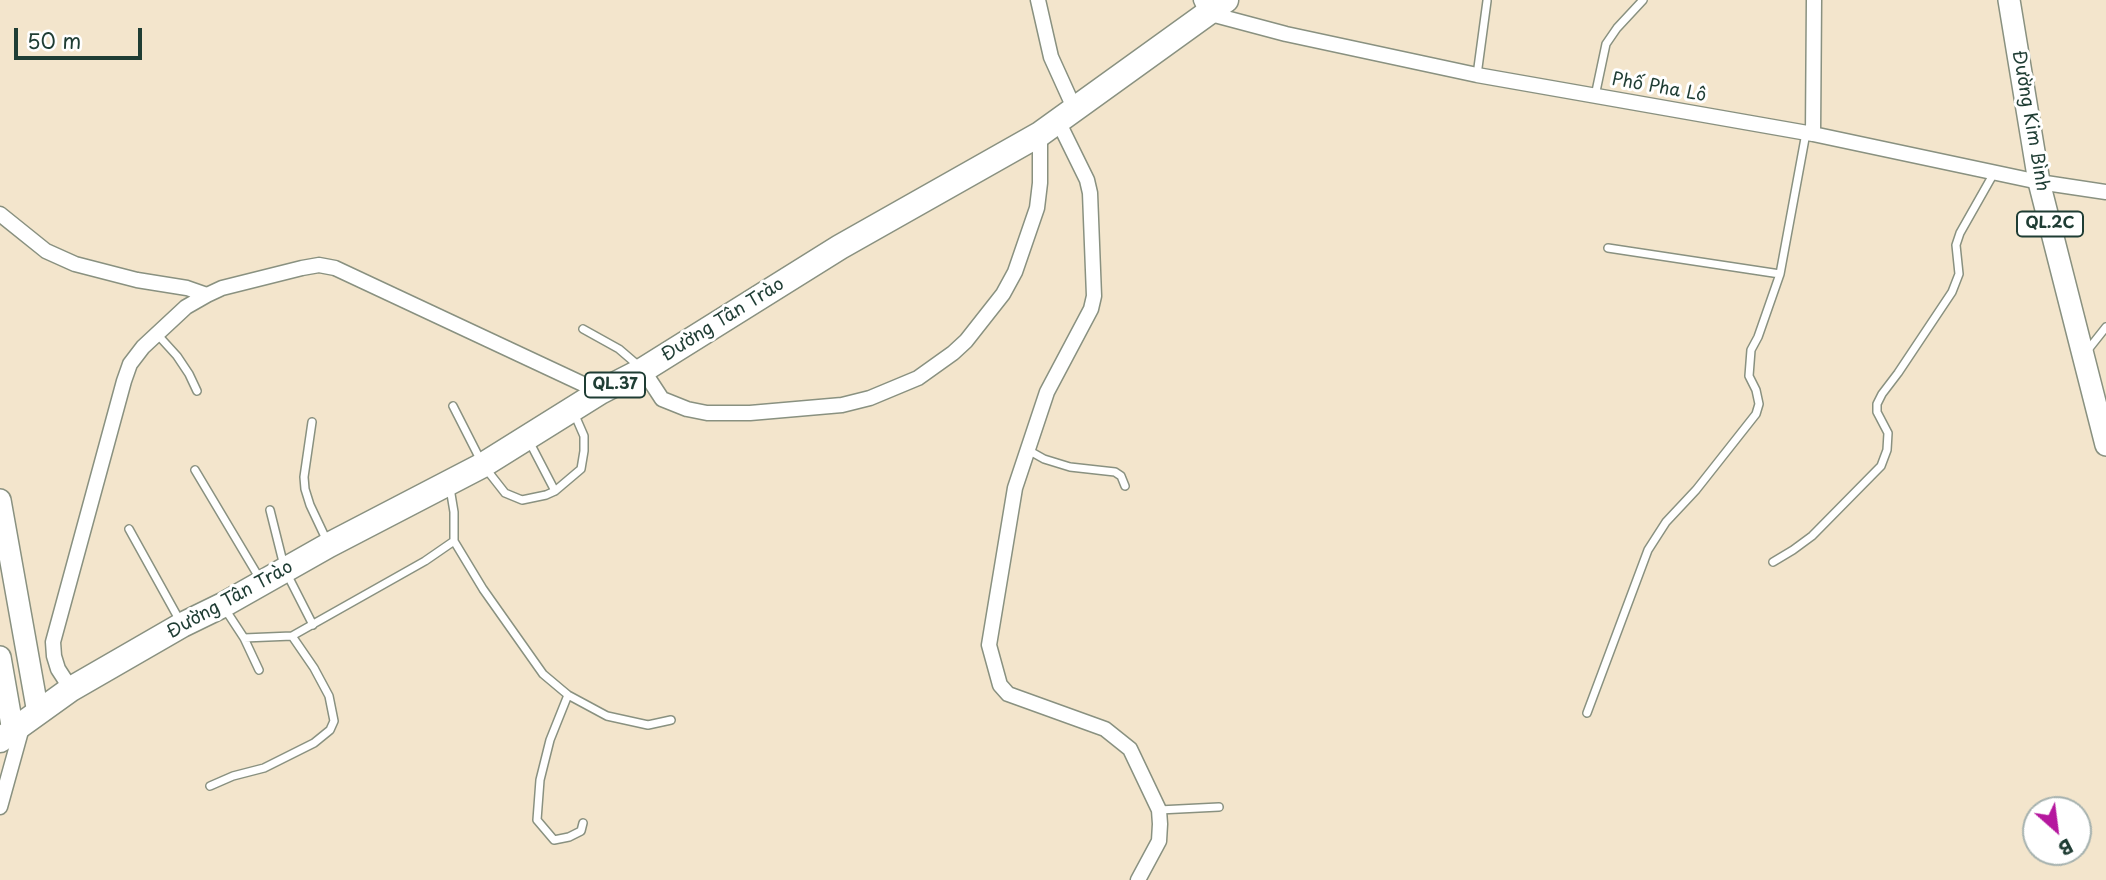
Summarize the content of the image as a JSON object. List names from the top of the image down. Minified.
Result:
{"streets":{"highway":["Đường Tân Trào","QL.37"],"main road":["Đường Kim Bình","QL.2C"],"street":["Phố Pha Lô"]},"crossings":[["Phố Pha Lô","Đường Kim Bình"],["Phố Pha Lô","Đường Tân Trào"]],"scale_bar":"50 m","north":"bottom right"}
